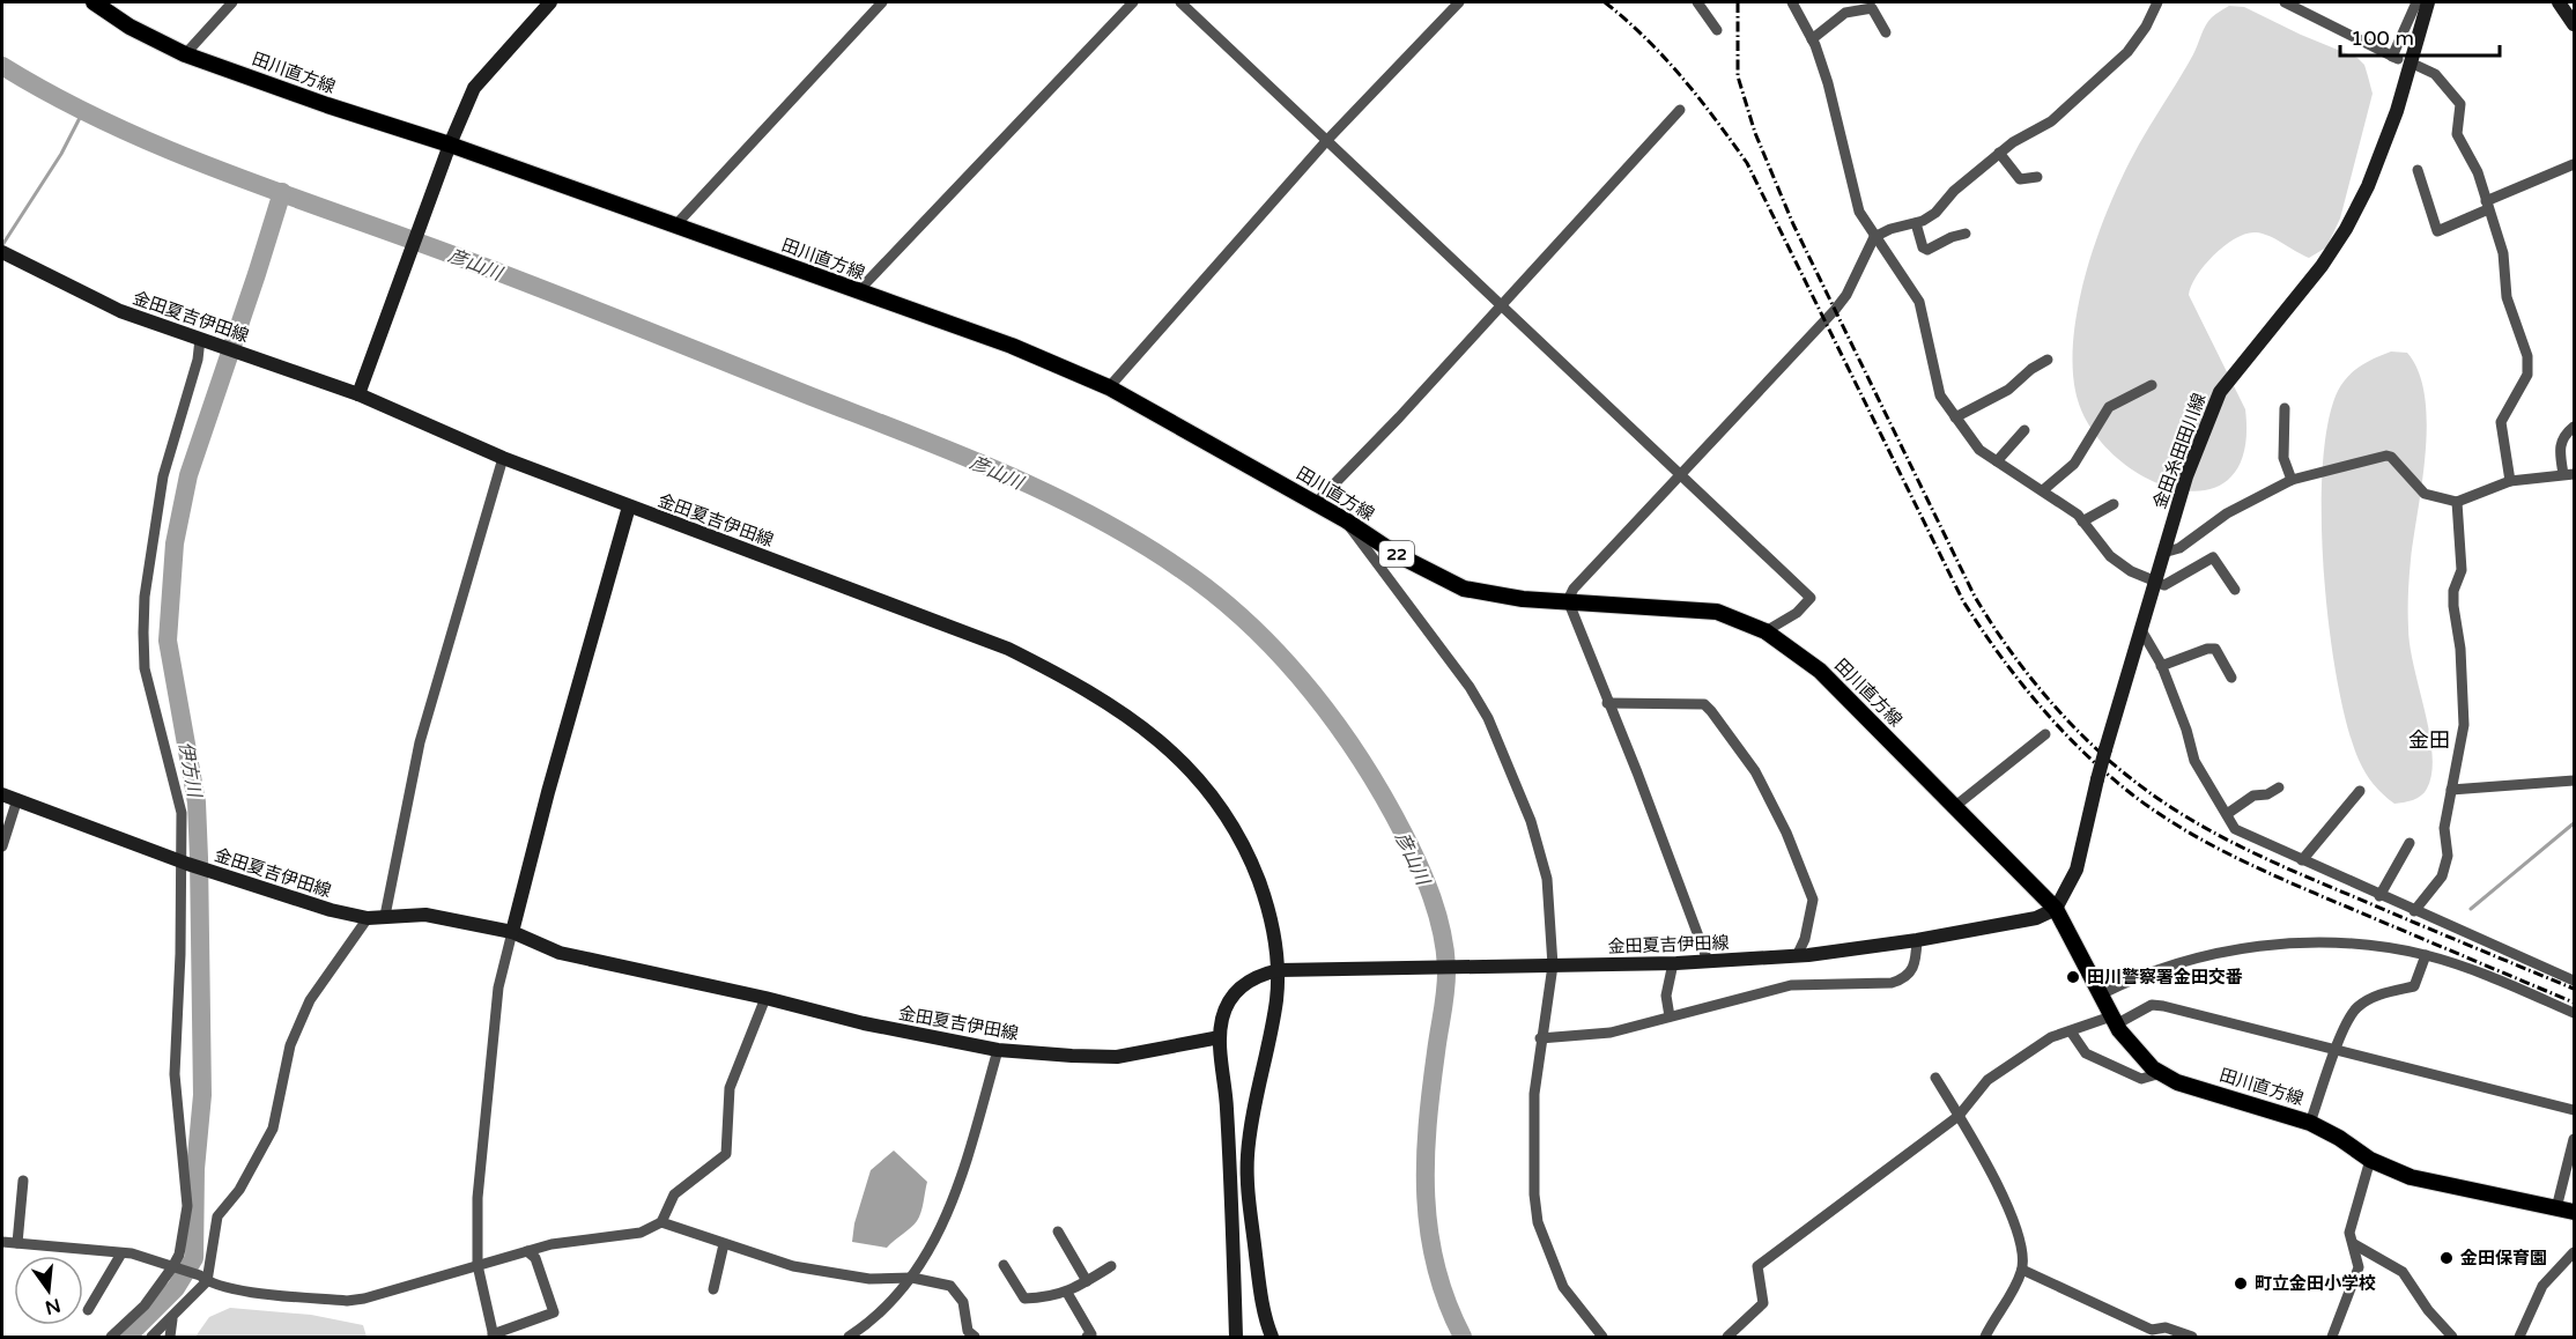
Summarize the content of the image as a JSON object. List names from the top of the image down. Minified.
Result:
{"streets":{"main road":["田川直方線","金田夏吉伊田線","金田糸田田川線","22"]},"crossings":[["田川直方線","金田夏吉伊田線"],["田川直方線","金田糸田田川線"],["金田夏吉伊田線","金田糸田田川線"]],"districts":["金田"],"water":["彦山川","伊方川"],"places":["田川警察署金田交番","金田保育園","町立金田小学校"],"scale_bar":"100 m","north":"bottom"}
